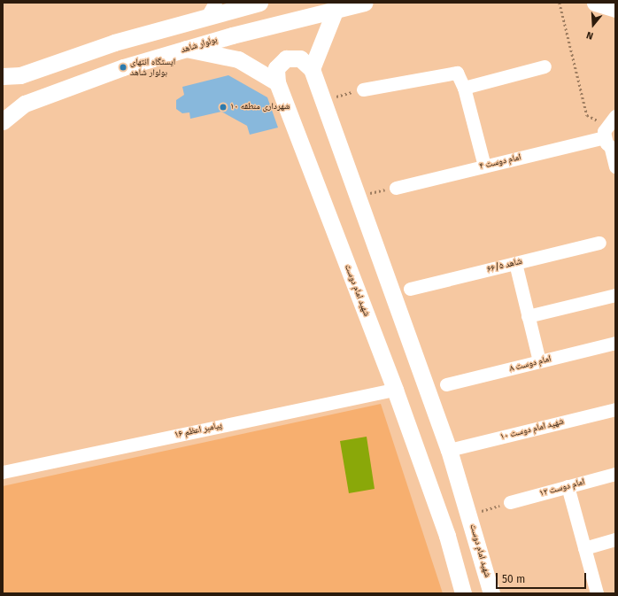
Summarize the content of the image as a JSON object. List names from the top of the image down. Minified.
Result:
{"streets":{"main road":["بولوار شاهد","شهید امام دوست"],"street":["امام دوست ۴","شاهد ۶۶/۵","امام دوست ۸","شهید امام دوست ۱۰","پیامبر اعظم ۱۶","امام دوست ۱۲"]},"crossings":[["شهید امام دوست","شهید امام دوست ۱۰"],["شهید امام دوست","پیامبر اعظم ۱۶"]],"places":["ایستگاه انتهای بولوار شاهد","شهرداری منطقه ۱۰"],"scale_bar":"50 m","north":"bottom"}
